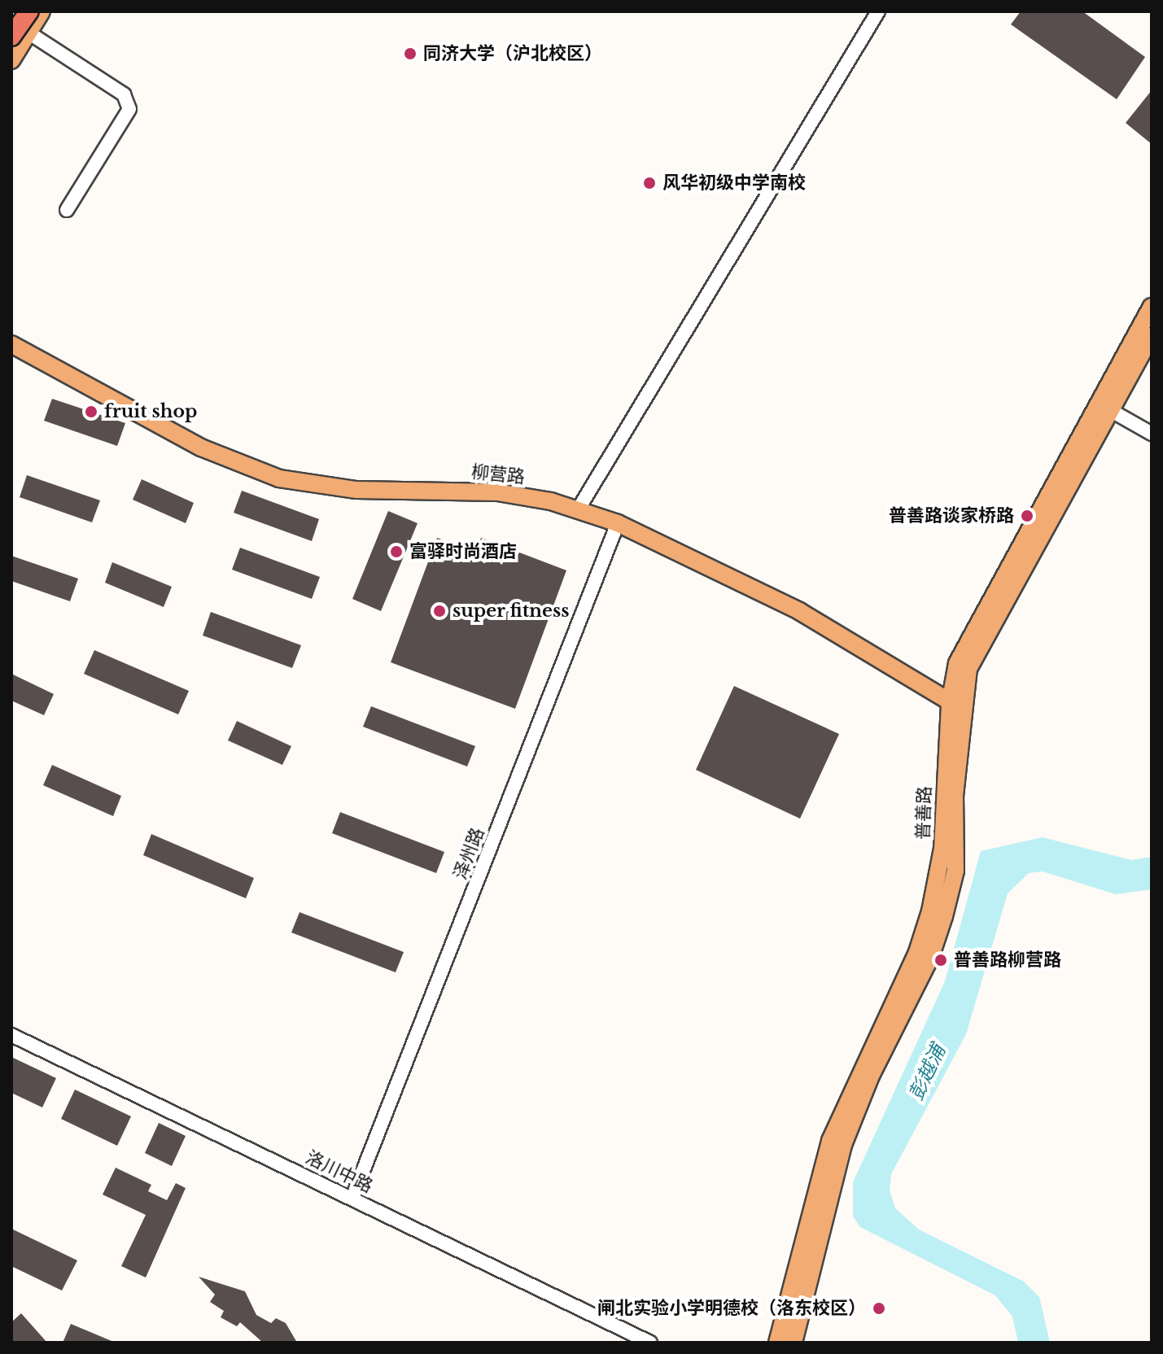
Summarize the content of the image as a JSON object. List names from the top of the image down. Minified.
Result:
{"streets":{"main road":["柳营路","普善路"],"street":["泽州路","洛川中路"]},"crossings":[["柳营路","普善路"],["柳营路","泽州路"],["泽州路","洛川中路"]],"water":["彭越浦"],"places":["同济大学（沪北校区）","风华初级中学南校","fruit shop","普善路谈家桥路","富驿时尚酒店","super fitness","普善路柳营路","闸北实验小学明德校（洛东校区）"]}
